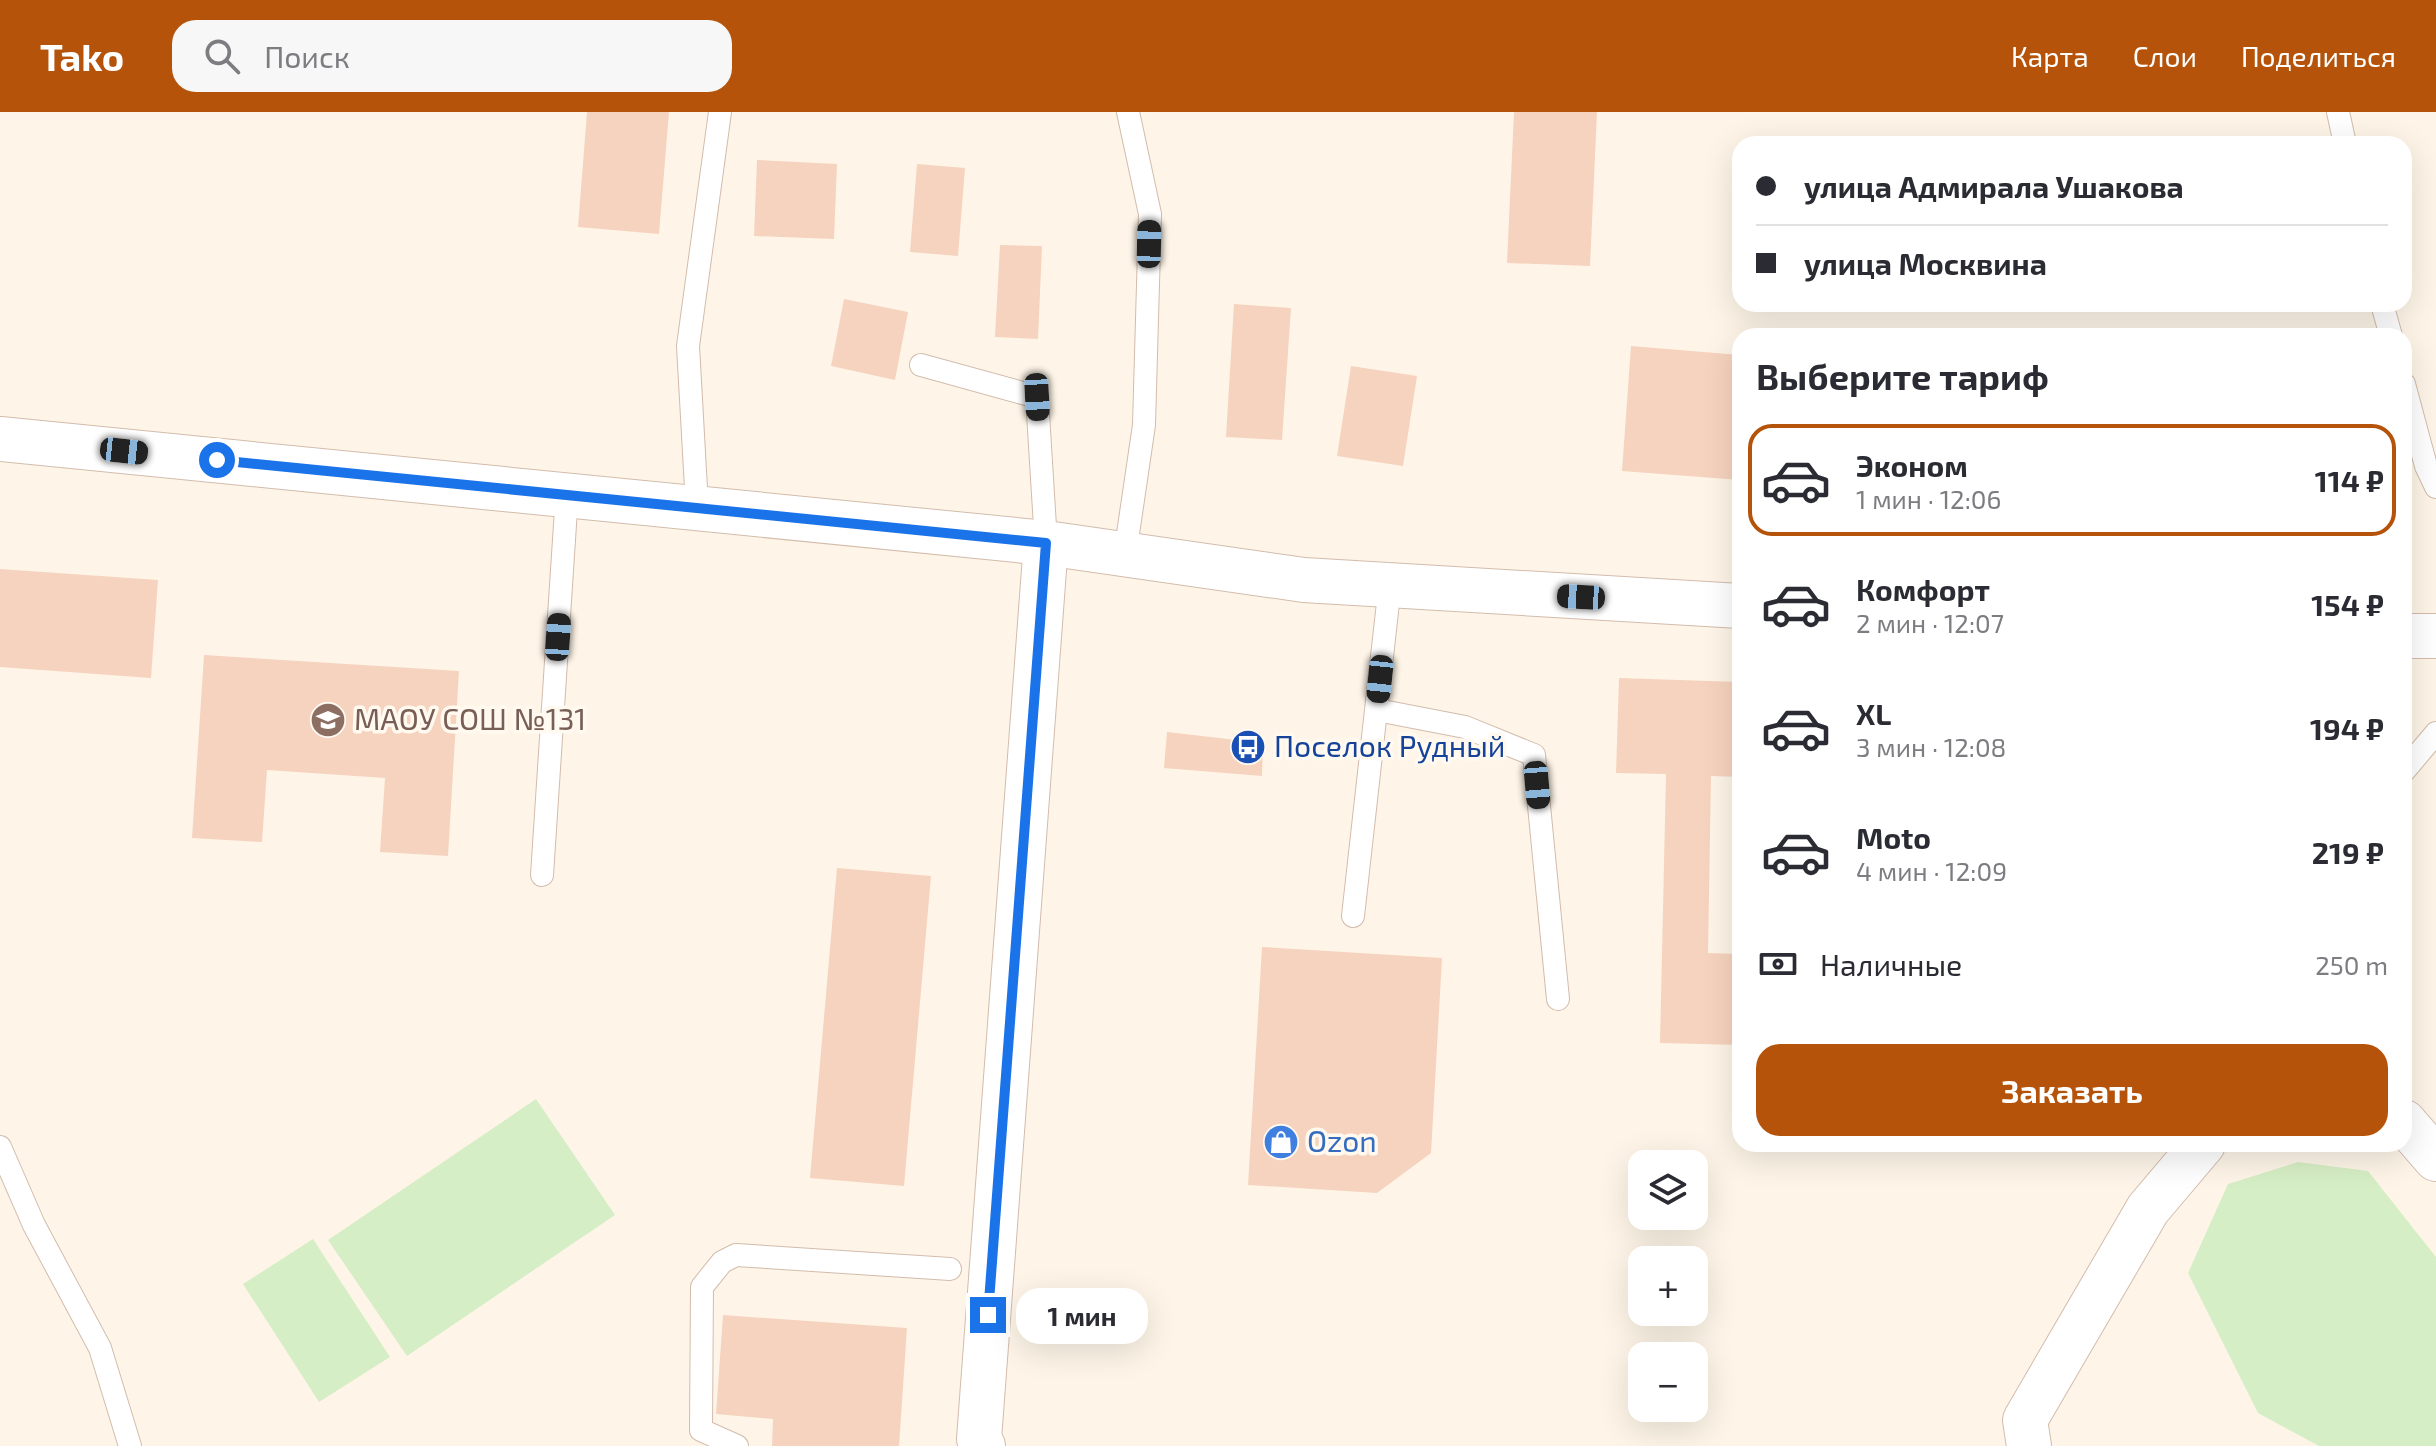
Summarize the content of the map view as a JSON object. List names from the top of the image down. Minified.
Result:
{"places":{"school or university":["МАОУ СОШ №131"],"bus stop":["Поселок Рудный"],"shop":["Ozon"]},"page":{"header":"Tako","search":"Поиск","nav":["Карта","Слои","Поделиться"],"banner":["улица Адмирала Ушакова","улица Москвина"],"heading":"Выберите тариф","list":[{"name":"Эконом","note":"1 мин · 12:06","value":"114 ₽"},{"name":"Комфорт","note":"2 мин · 12:07","value":"154 ₽"},{"name":"XL","note":"3 мин · 12:08","value":"194 ₽"},{"name":"Moto","note":"4 мин · 12:09","value":"219 ₽"}],"pay":["Наличные","250 m"],"buttons":"Заказать","map_buttons":["+","−"],"bubble":"1 мин"}}
